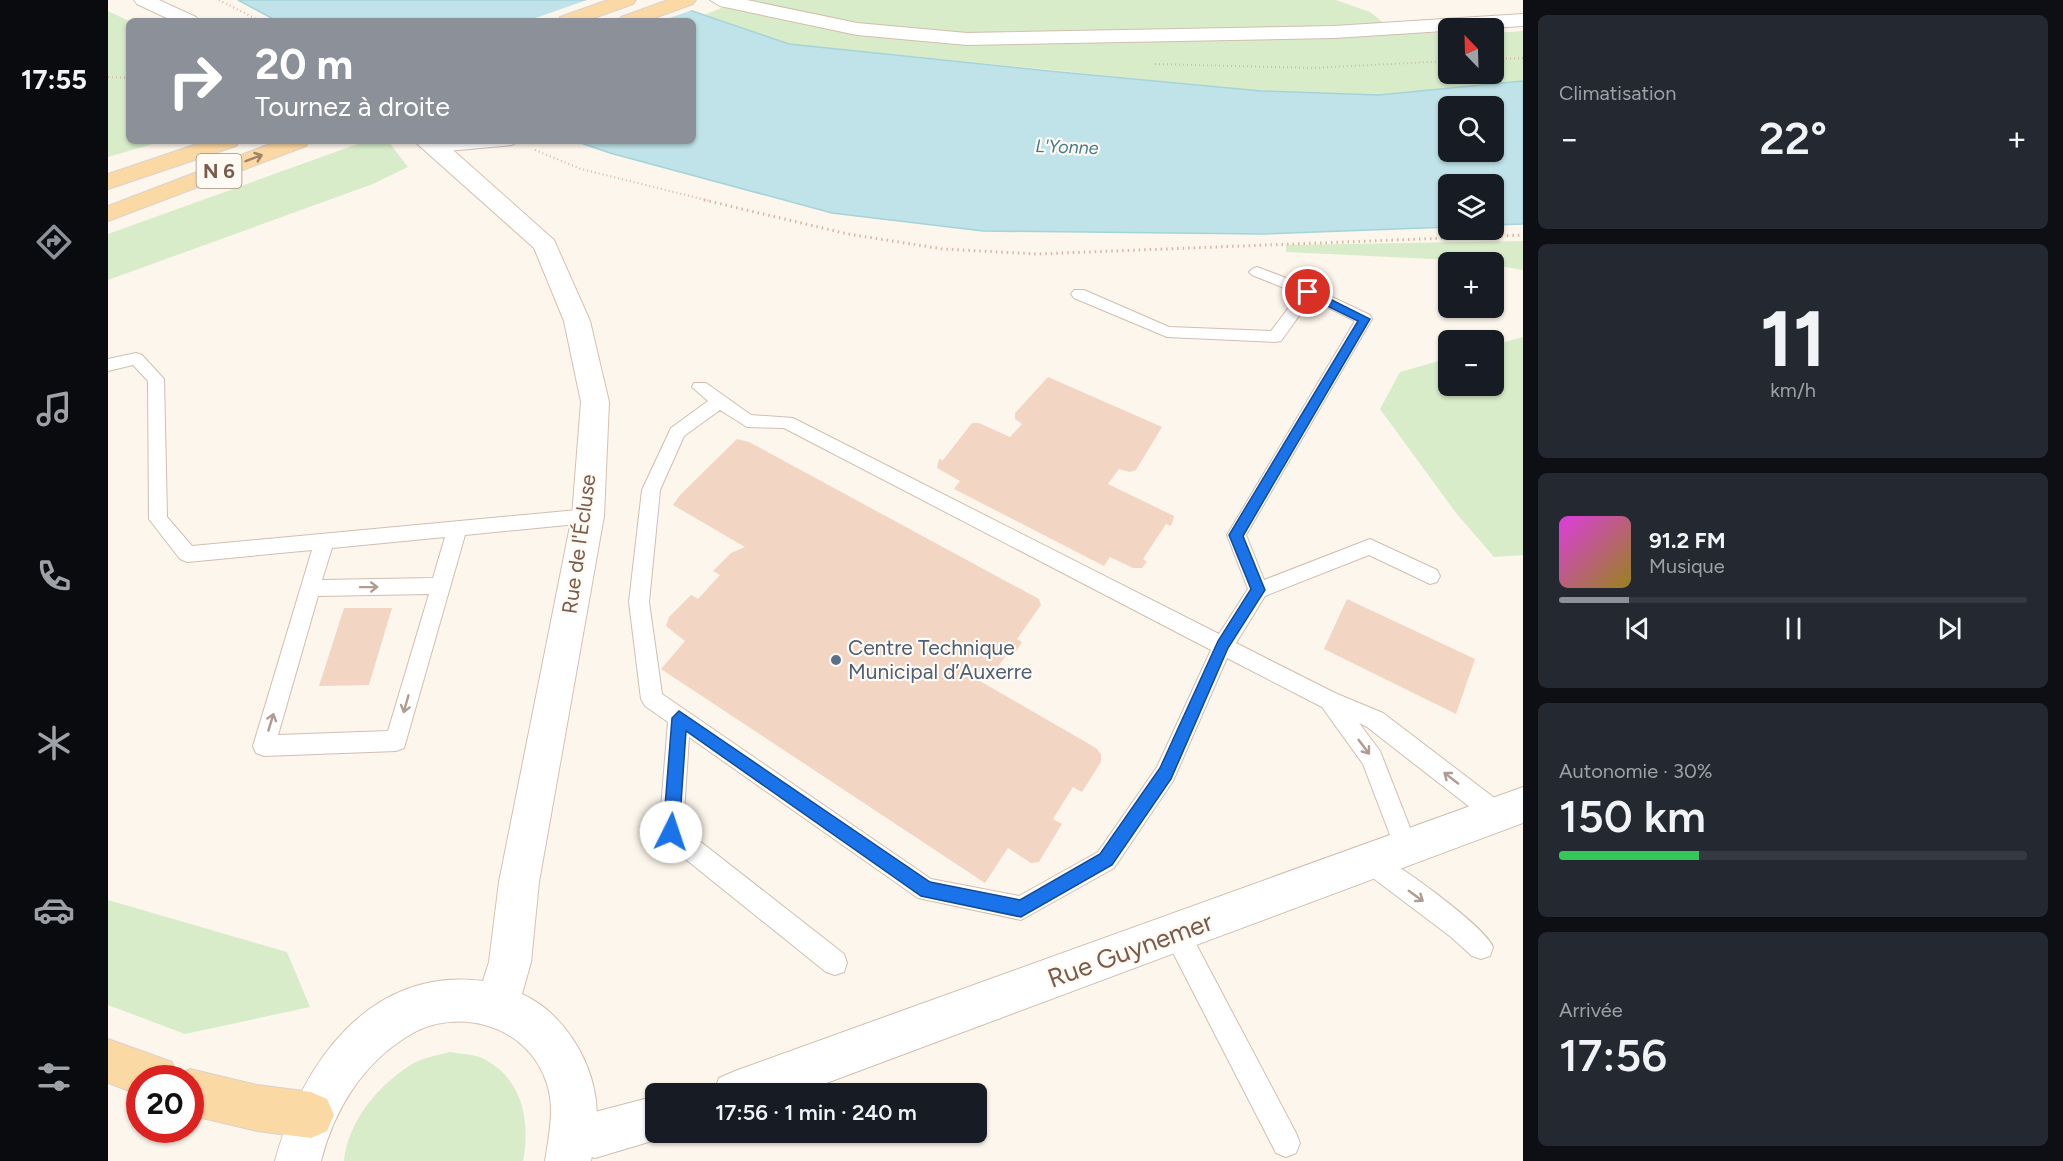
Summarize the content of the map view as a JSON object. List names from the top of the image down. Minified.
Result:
{"streets":{"main road":["N 6"],"street":["Rue de l'Écluse","Rue Guynemer"]},"water":["L'Yonne"],"places":["Centre Technique Municipal d’Auxerre"],"north":"top left","page":{"tabs":"17:55","tile":["Climatisation",["11","km/h"],["Autonomie · 30%","150 km"],["Arrivée","17:56"]],"map_buttons":["+","−"],"turn":["20 m","Tournez à droite"],"heat":["−","22°","+"],"song":["91.2 FM","Musique"],"limit":"20","trip":"17:56 · 1 min · 240 m"}}
